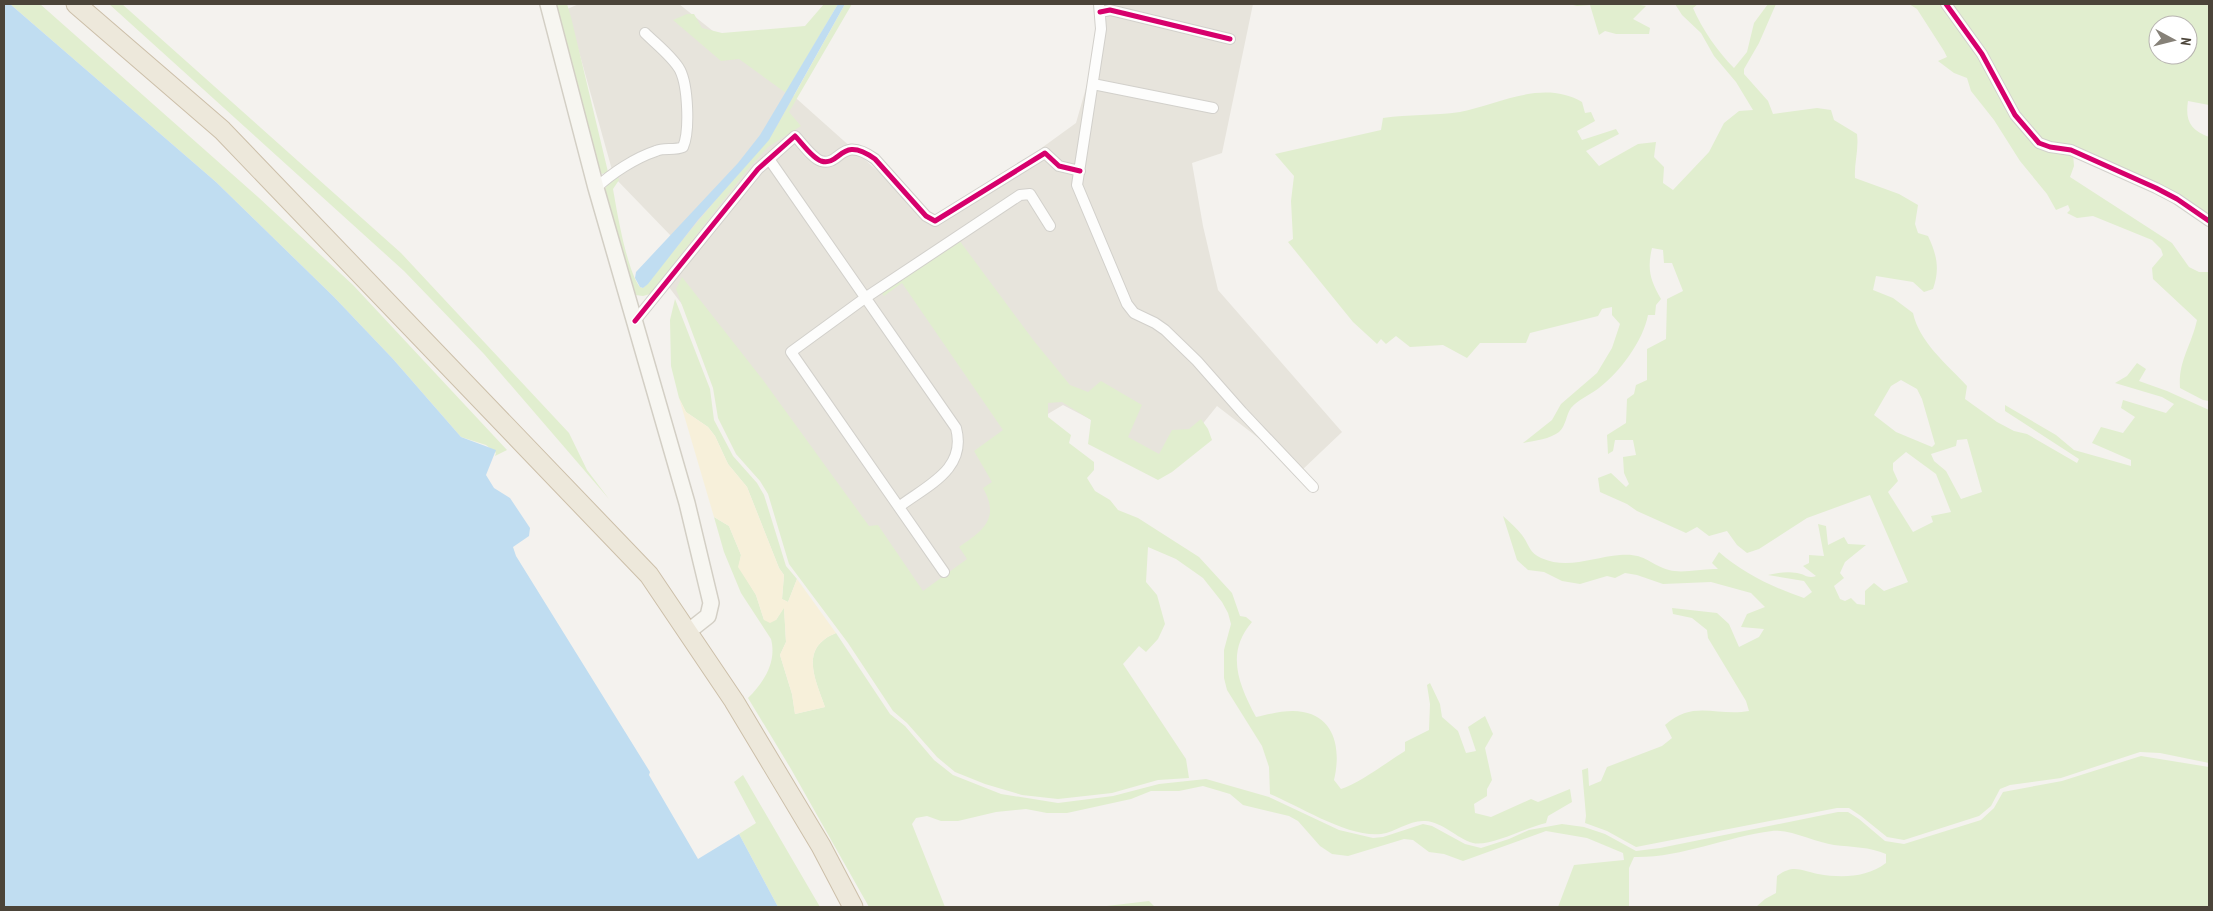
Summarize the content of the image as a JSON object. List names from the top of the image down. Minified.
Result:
{"north":"right"}
